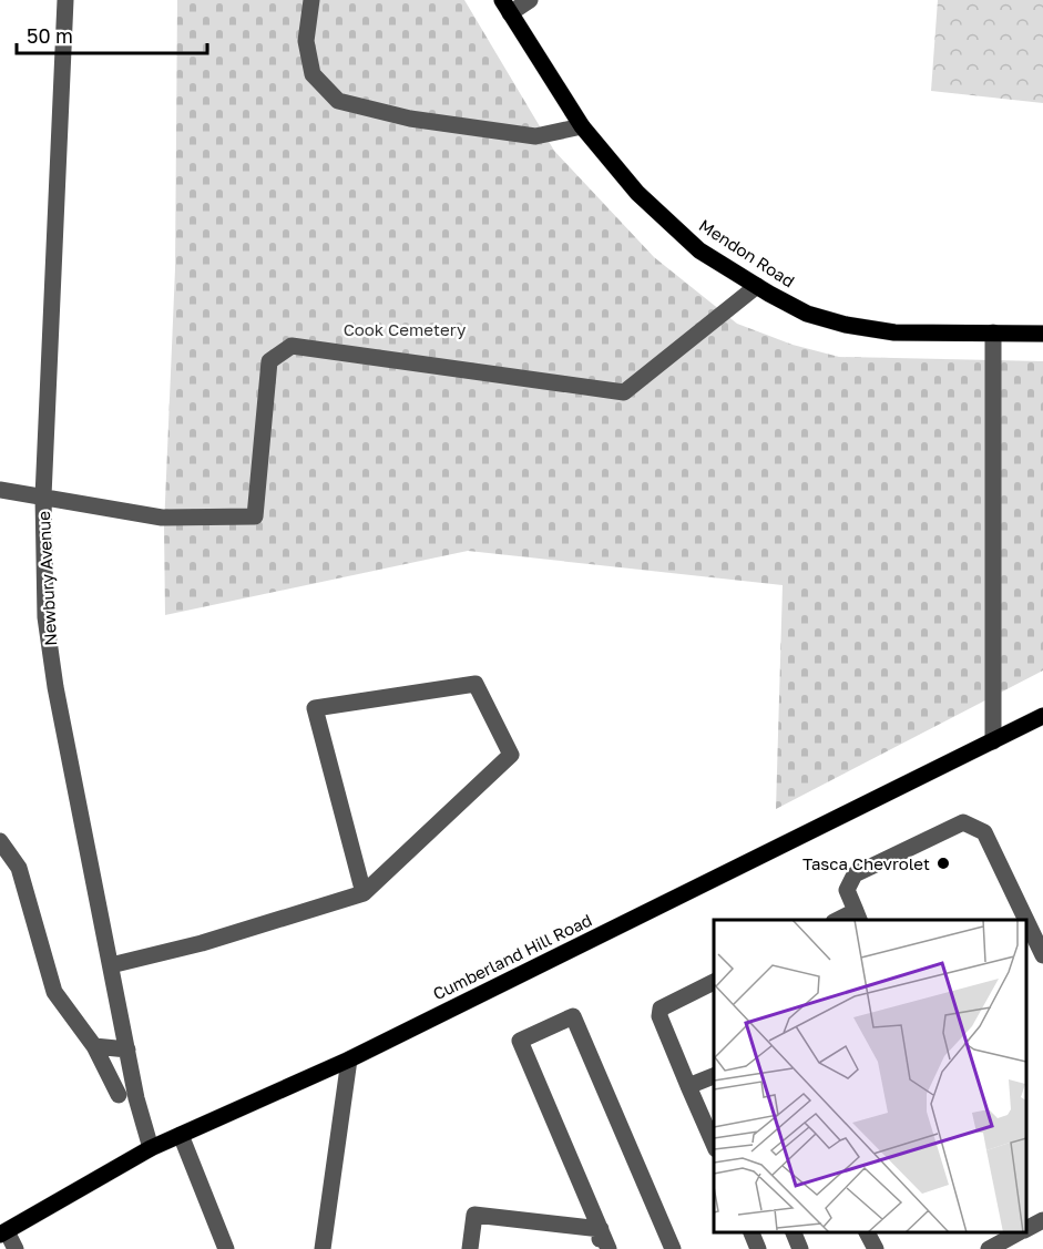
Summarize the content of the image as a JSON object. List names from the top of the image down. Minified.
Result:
{"streets":{"main road":["Mendon Road","Cumberland Hill Road"],"street":["Newbury Avenue"]},"crossings":[["Newbury Avenue","Cumberland Hill Road"]],"parks":["Cook Cemetery"],"places":["Tasca Chevrolet"],"scale_bar":"50 m"}
